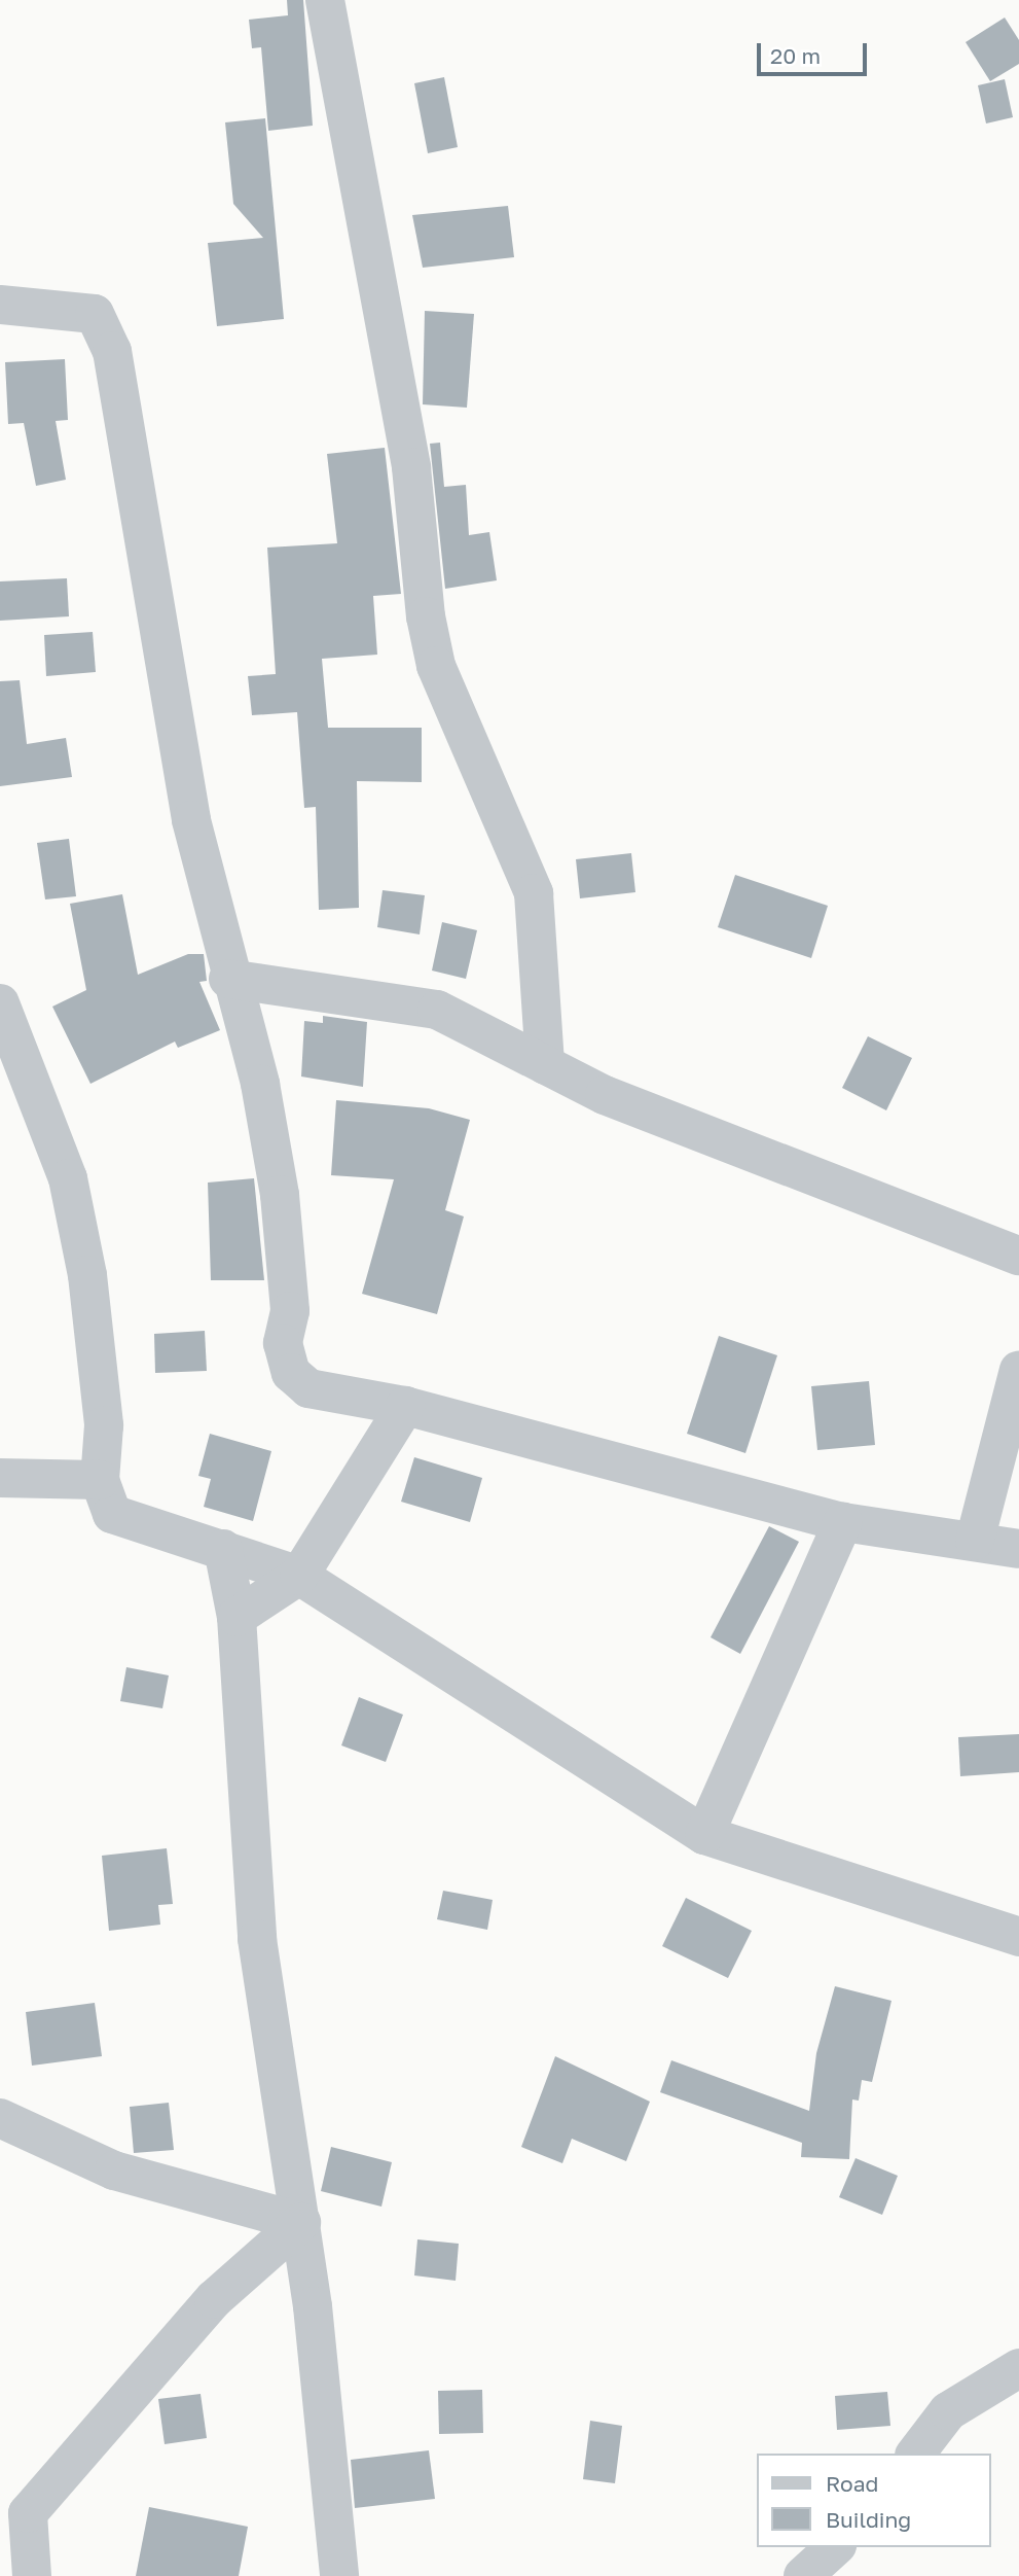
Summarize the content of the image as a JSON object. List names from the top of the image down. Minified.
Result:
{"legend":["Road","Building"],"scale_bar":"20 m"}
